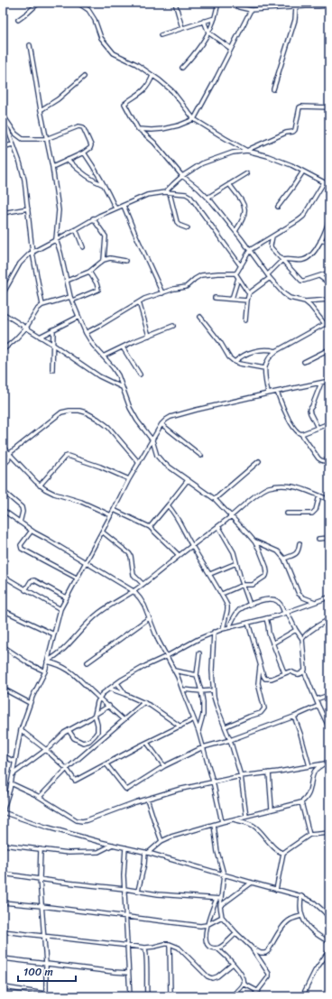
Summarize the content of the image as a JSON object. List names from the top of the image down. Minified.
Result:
{"scale_bar":"100 m"}
